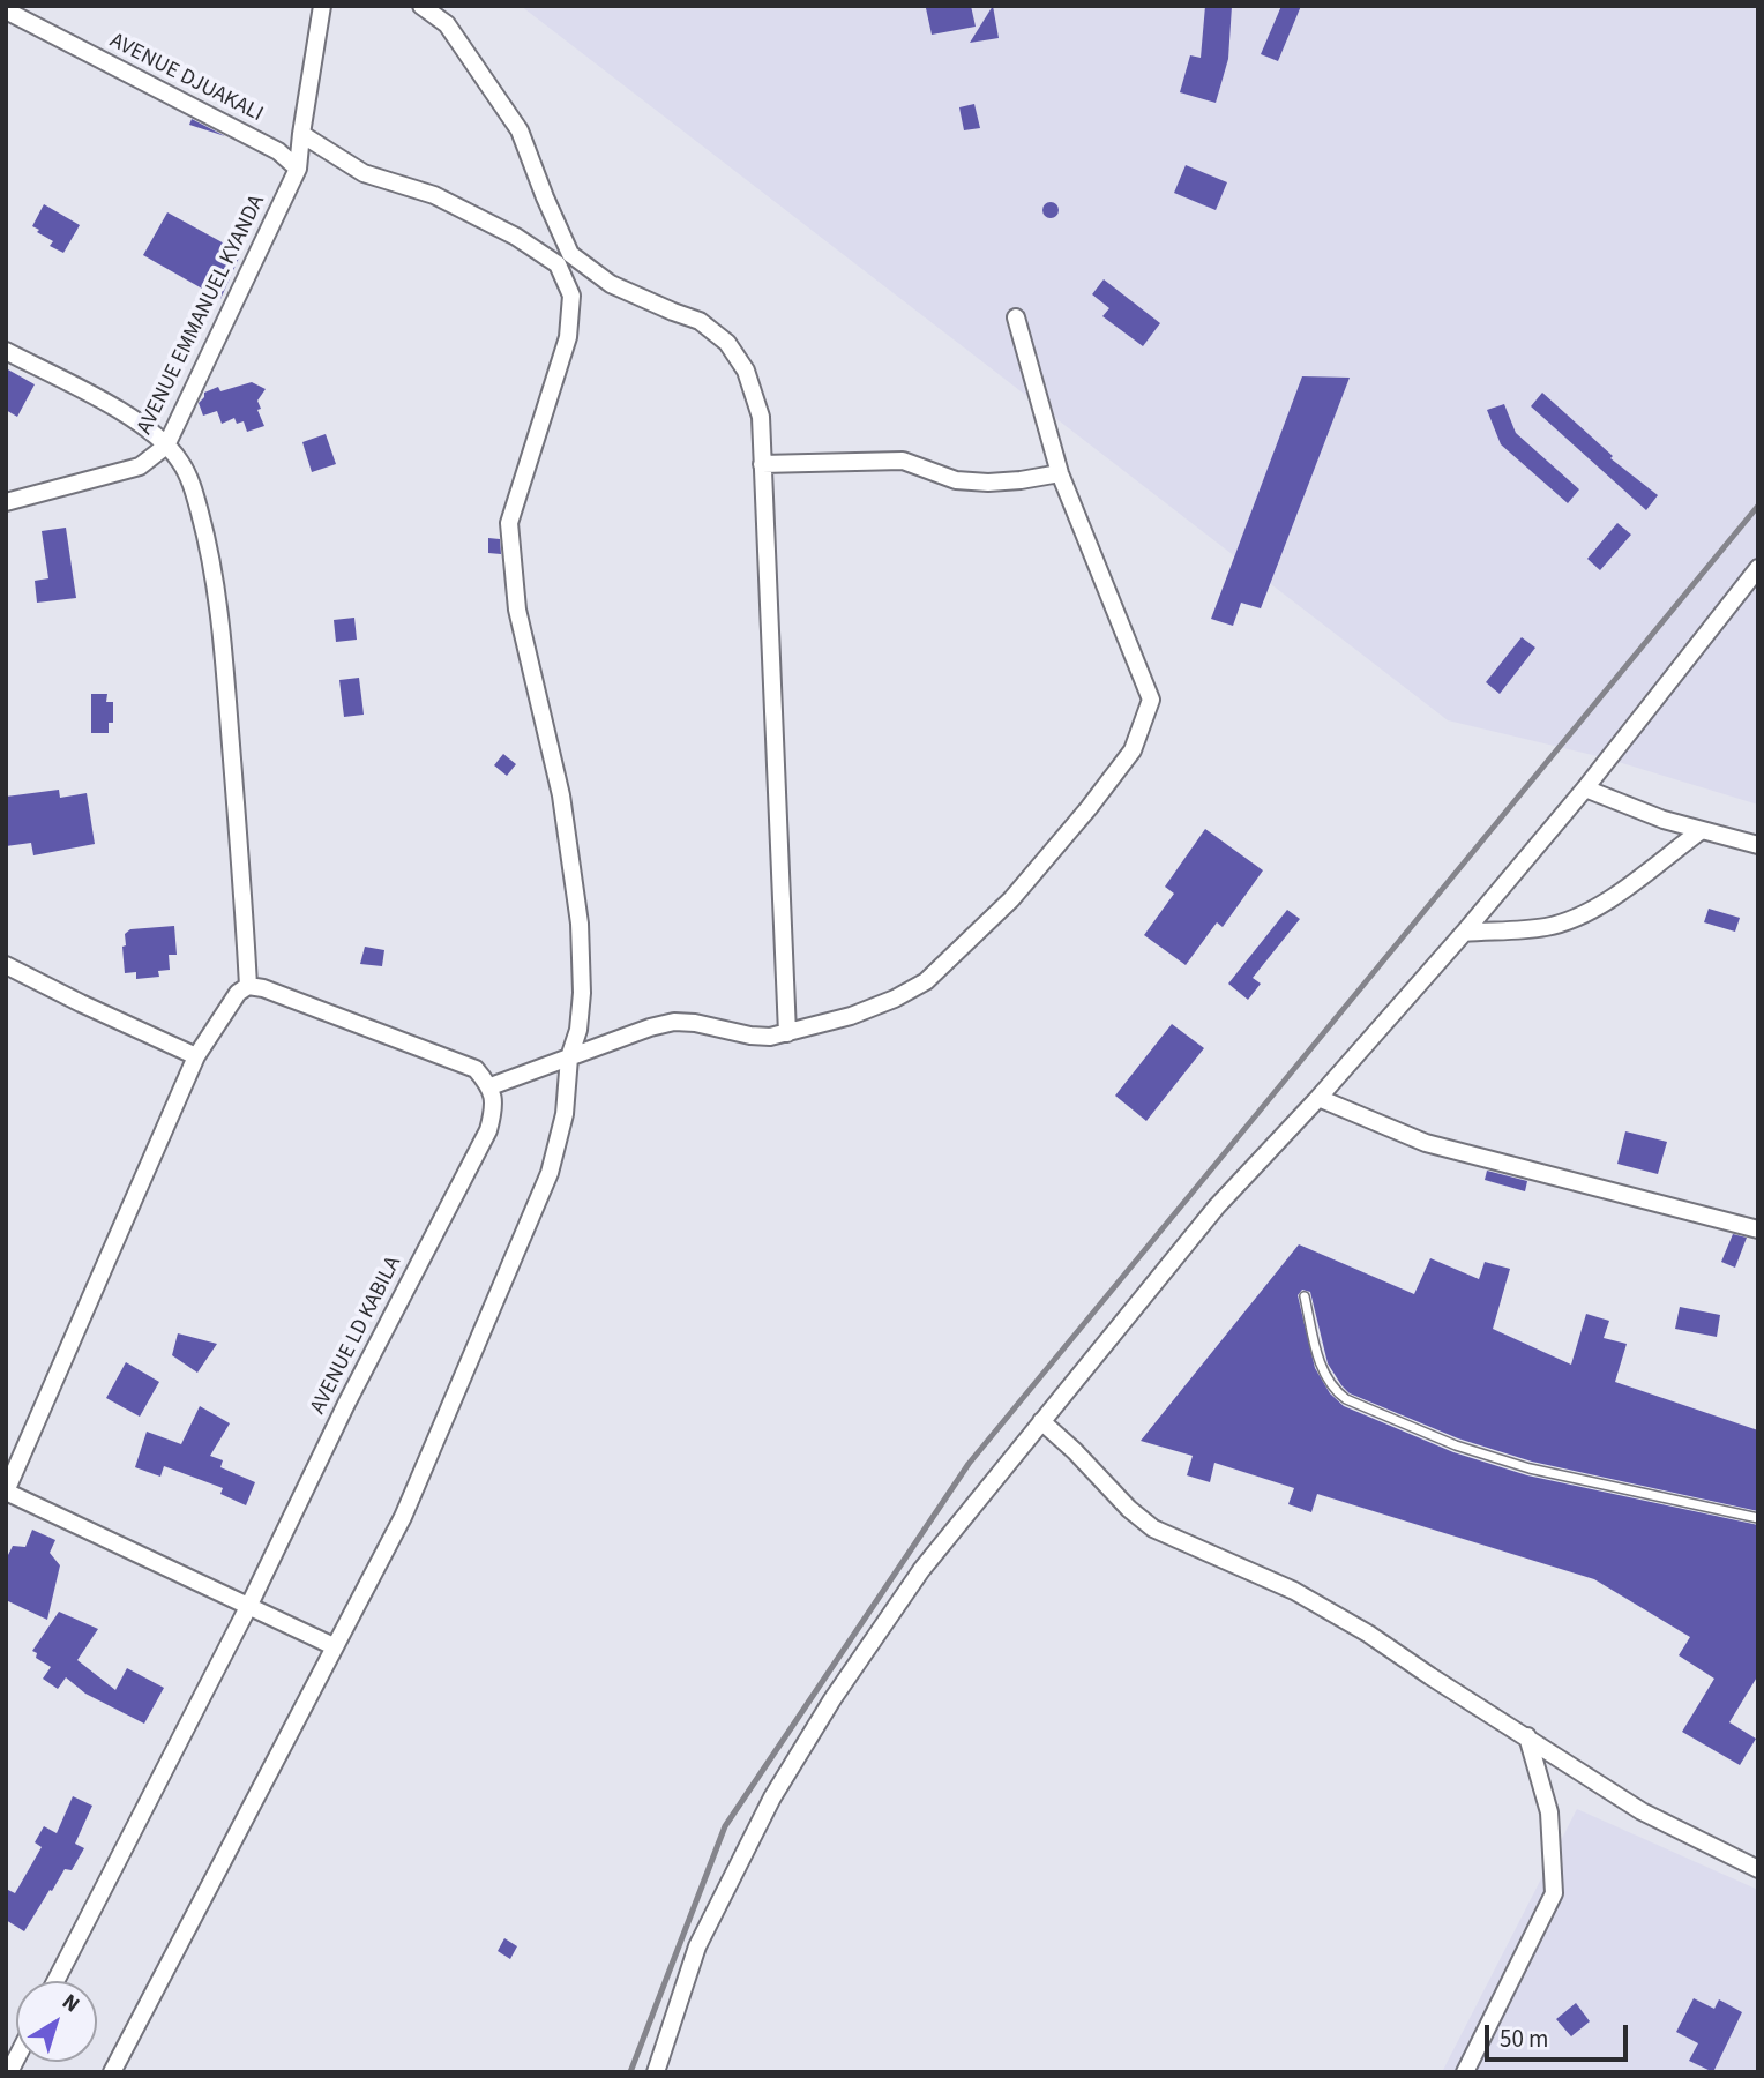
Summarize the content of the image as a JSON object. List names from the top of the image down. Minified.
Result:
{"streets":{"street":["AVENUE DJUAKALI","AVENUE EMMANUEL KYANDA","AVENUE LD KABILA"]},"crossings":[["AVENUE DJUAKALI","AVENUE EMMANUEL KYANDA"]],"scale_bar":"50 m","north":"top right"}
